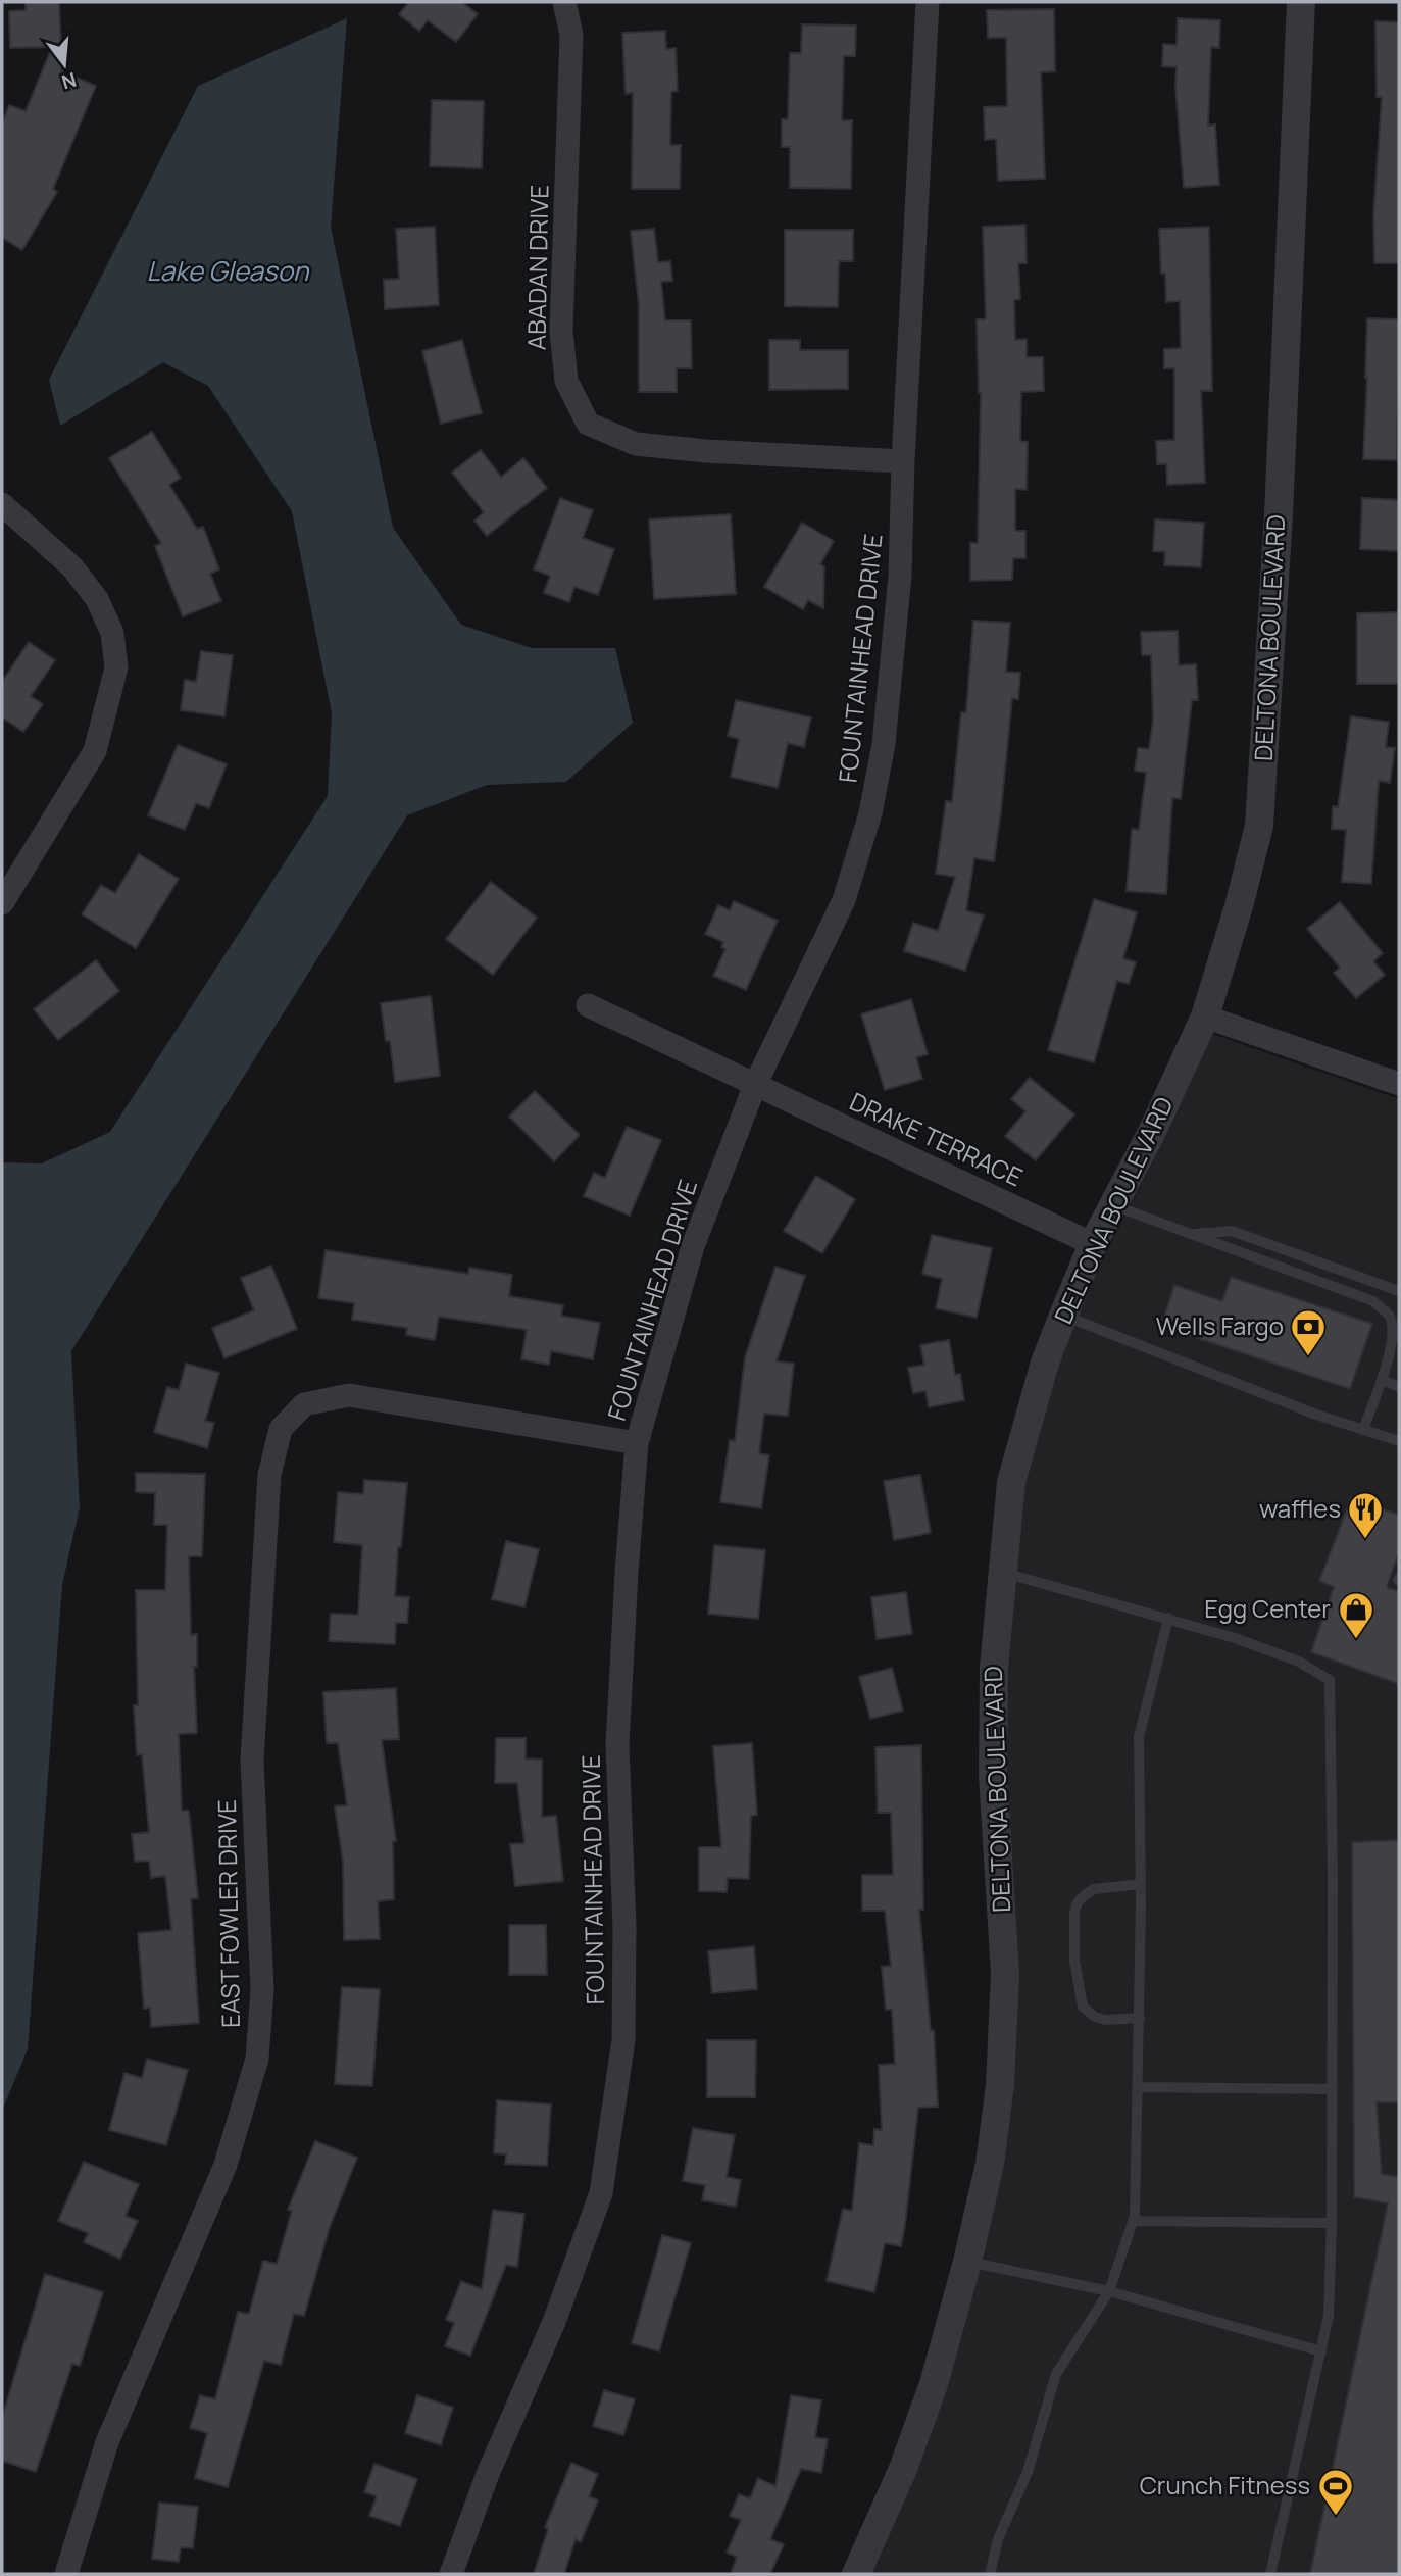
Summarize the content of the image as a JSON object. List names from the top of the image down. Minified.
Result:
{"streets":{"street":["ABADAN DRIVE","DELTONA BOULEVARD","FOUNTAINHEAD DRIVE","DRAKE TERRACE","EAST FOWLER DRIVE"]},"crossings":[["ABADAN DRIVE","FOUNTAINHEAD DRIVE"],["DELTONA BOULEVARD","DRAKE TERRACE"],["FOUNTAINHEAD DRIVE","DRAKE TERRACE"],["FOUNTAINHEAD DRIVE","EAST FOWLER DRIVE"]],"water":["Lake Gleason"],"places":{"bank":["Wells Fargo"],"restaurant":["waffles"],"shop":["Egg Center"],"sports":["Crunch Fitness"]},"north":"bottom"}
